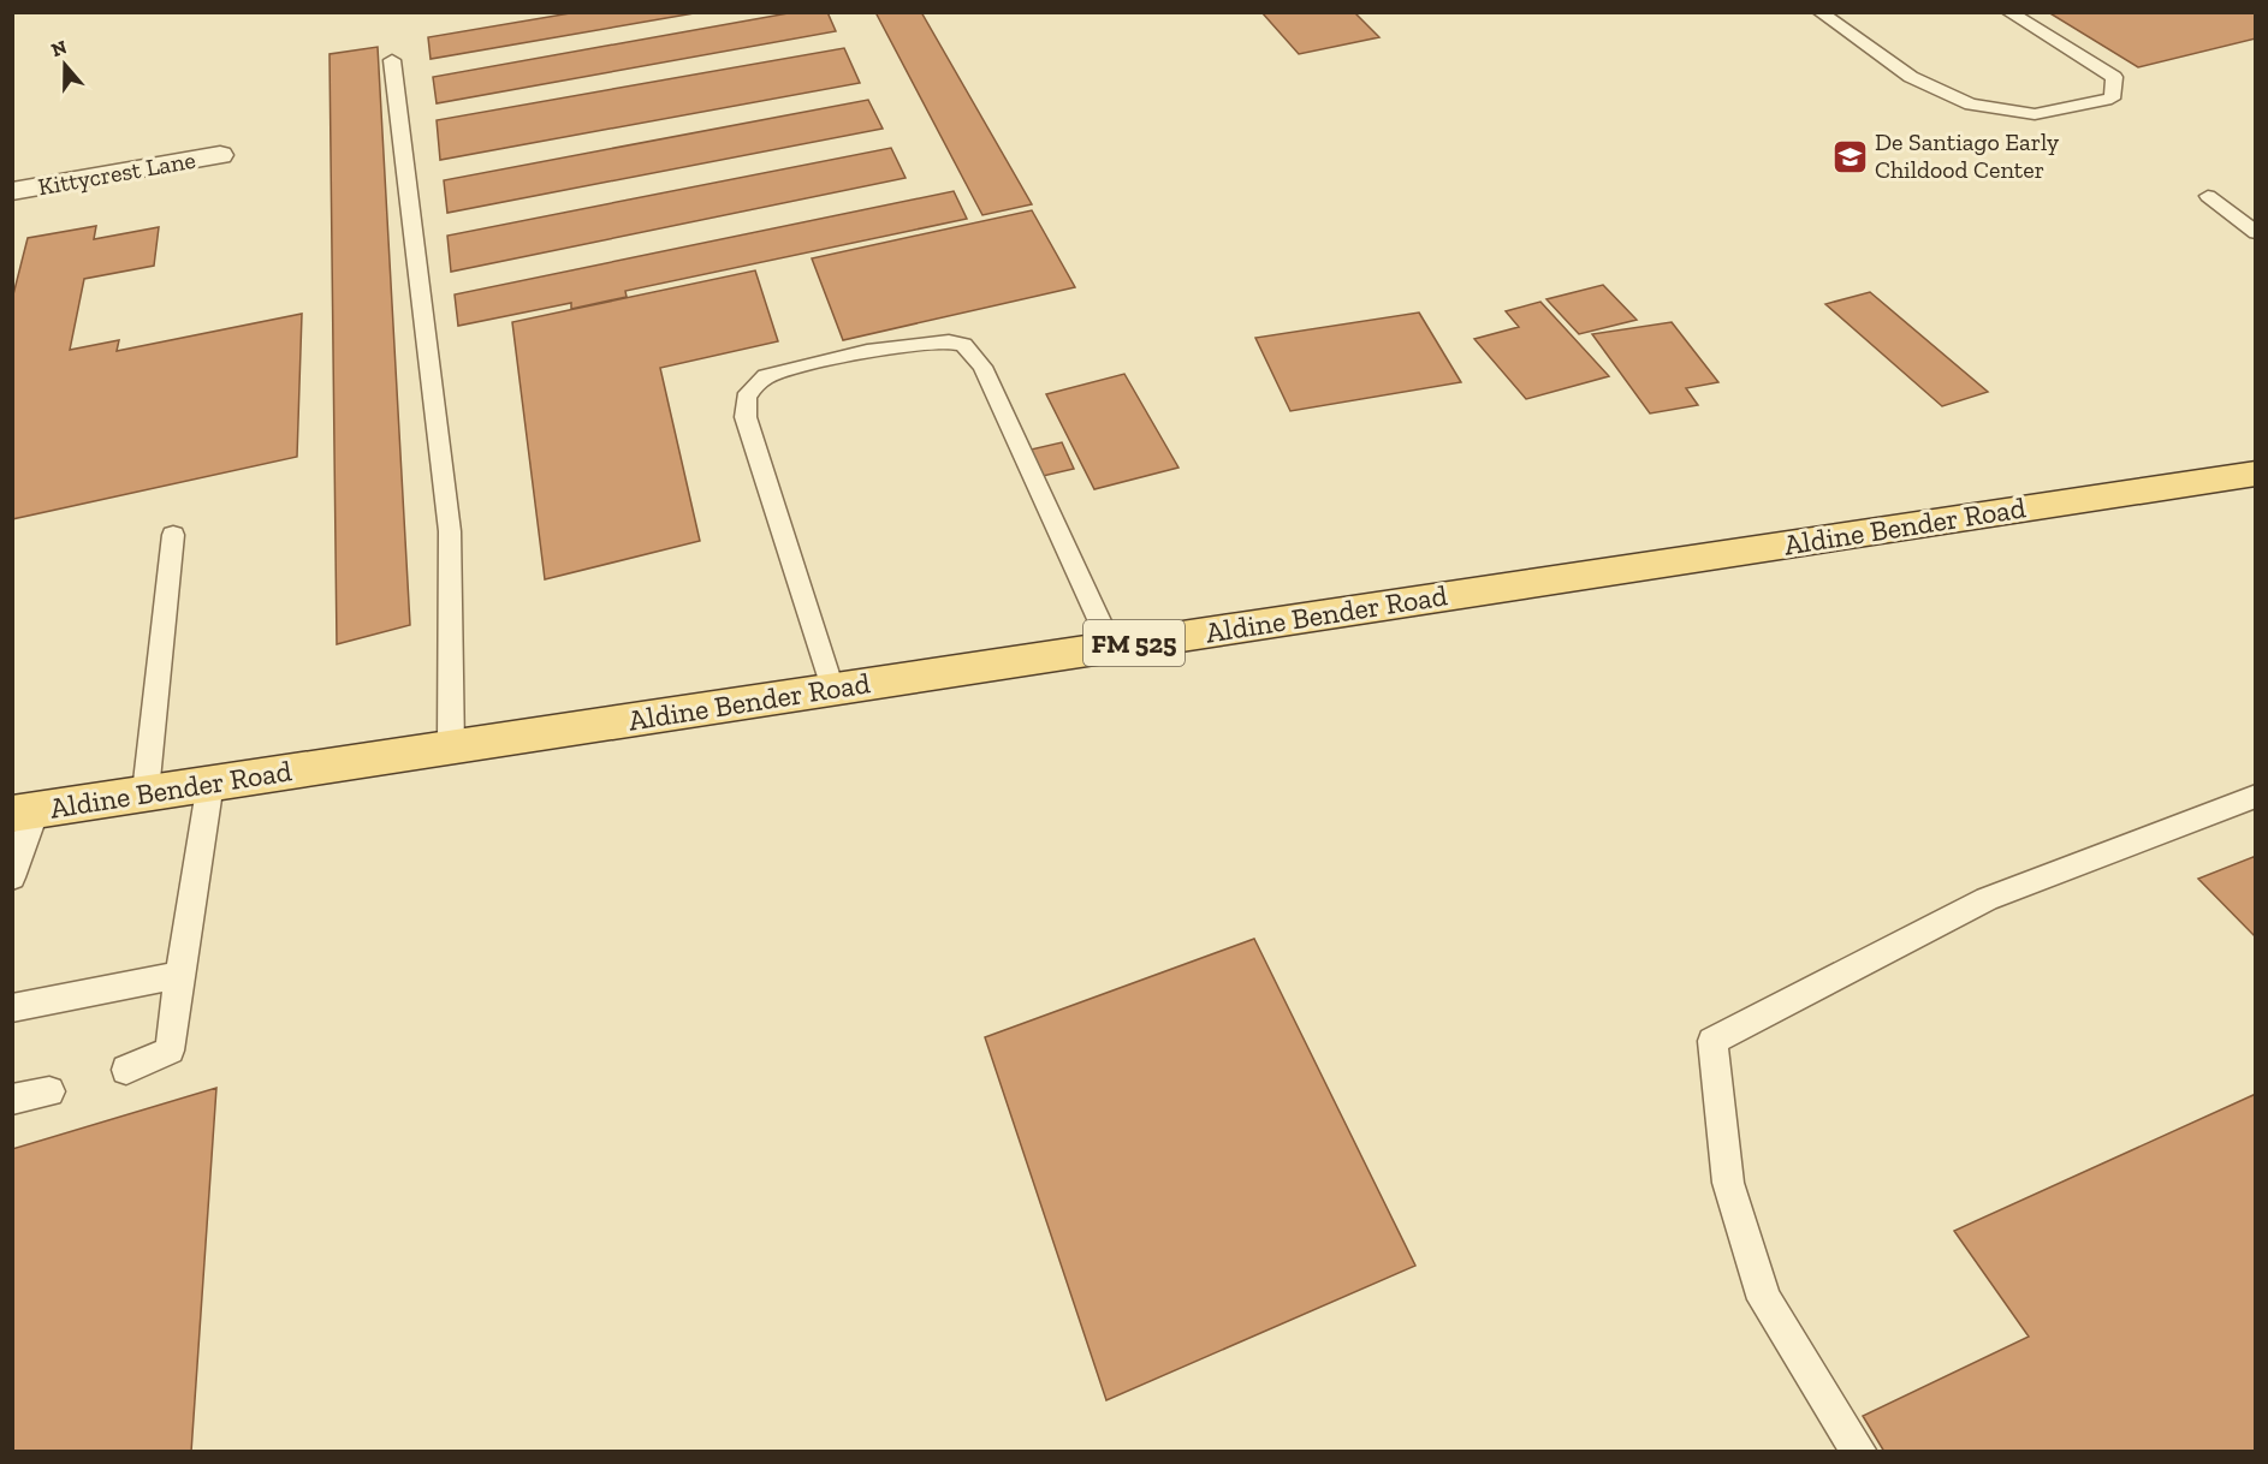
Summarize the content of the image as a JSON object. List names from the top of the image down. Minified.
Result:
{"streets":{"main road":["Aldine Bender Road","FM 525"],"street":["Kittycrest Lane"]},"places":{"school or university":["De Santiago Early Childood Center"]},"north":"top"}
